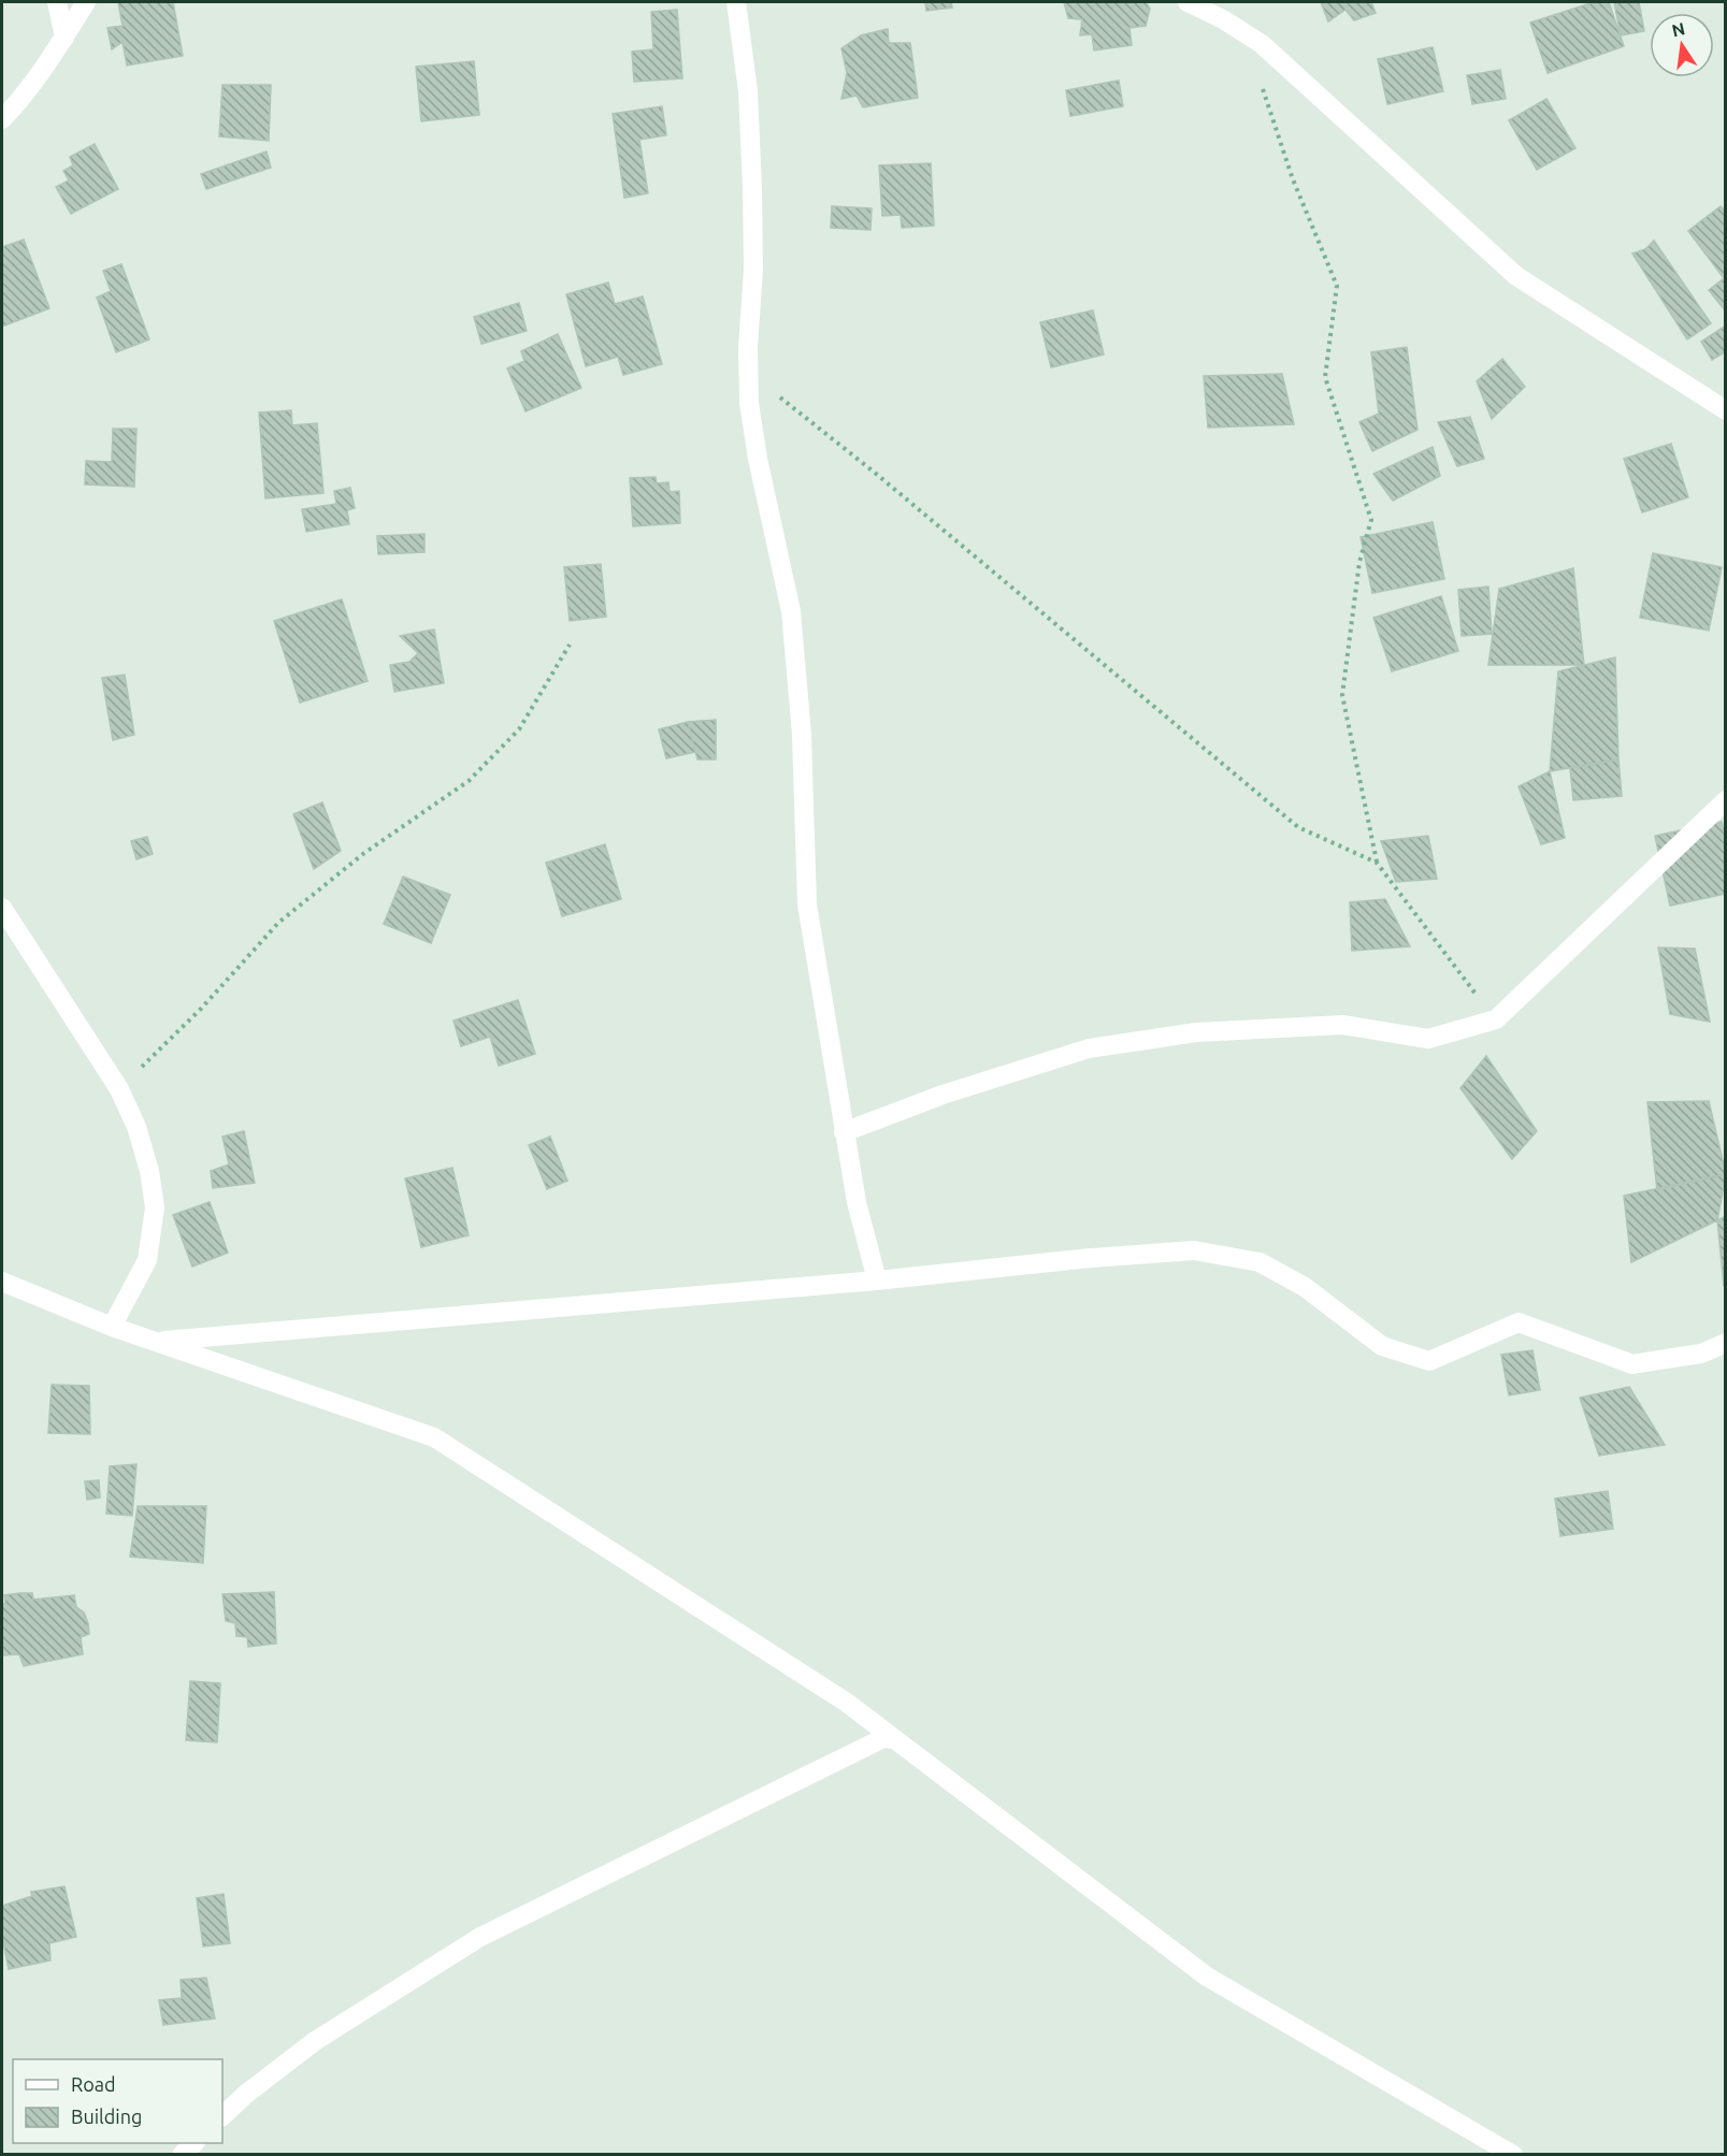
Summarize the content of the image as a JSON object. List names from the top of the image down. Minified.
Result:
{"legend":["Road","Building"],"north":"top"}
